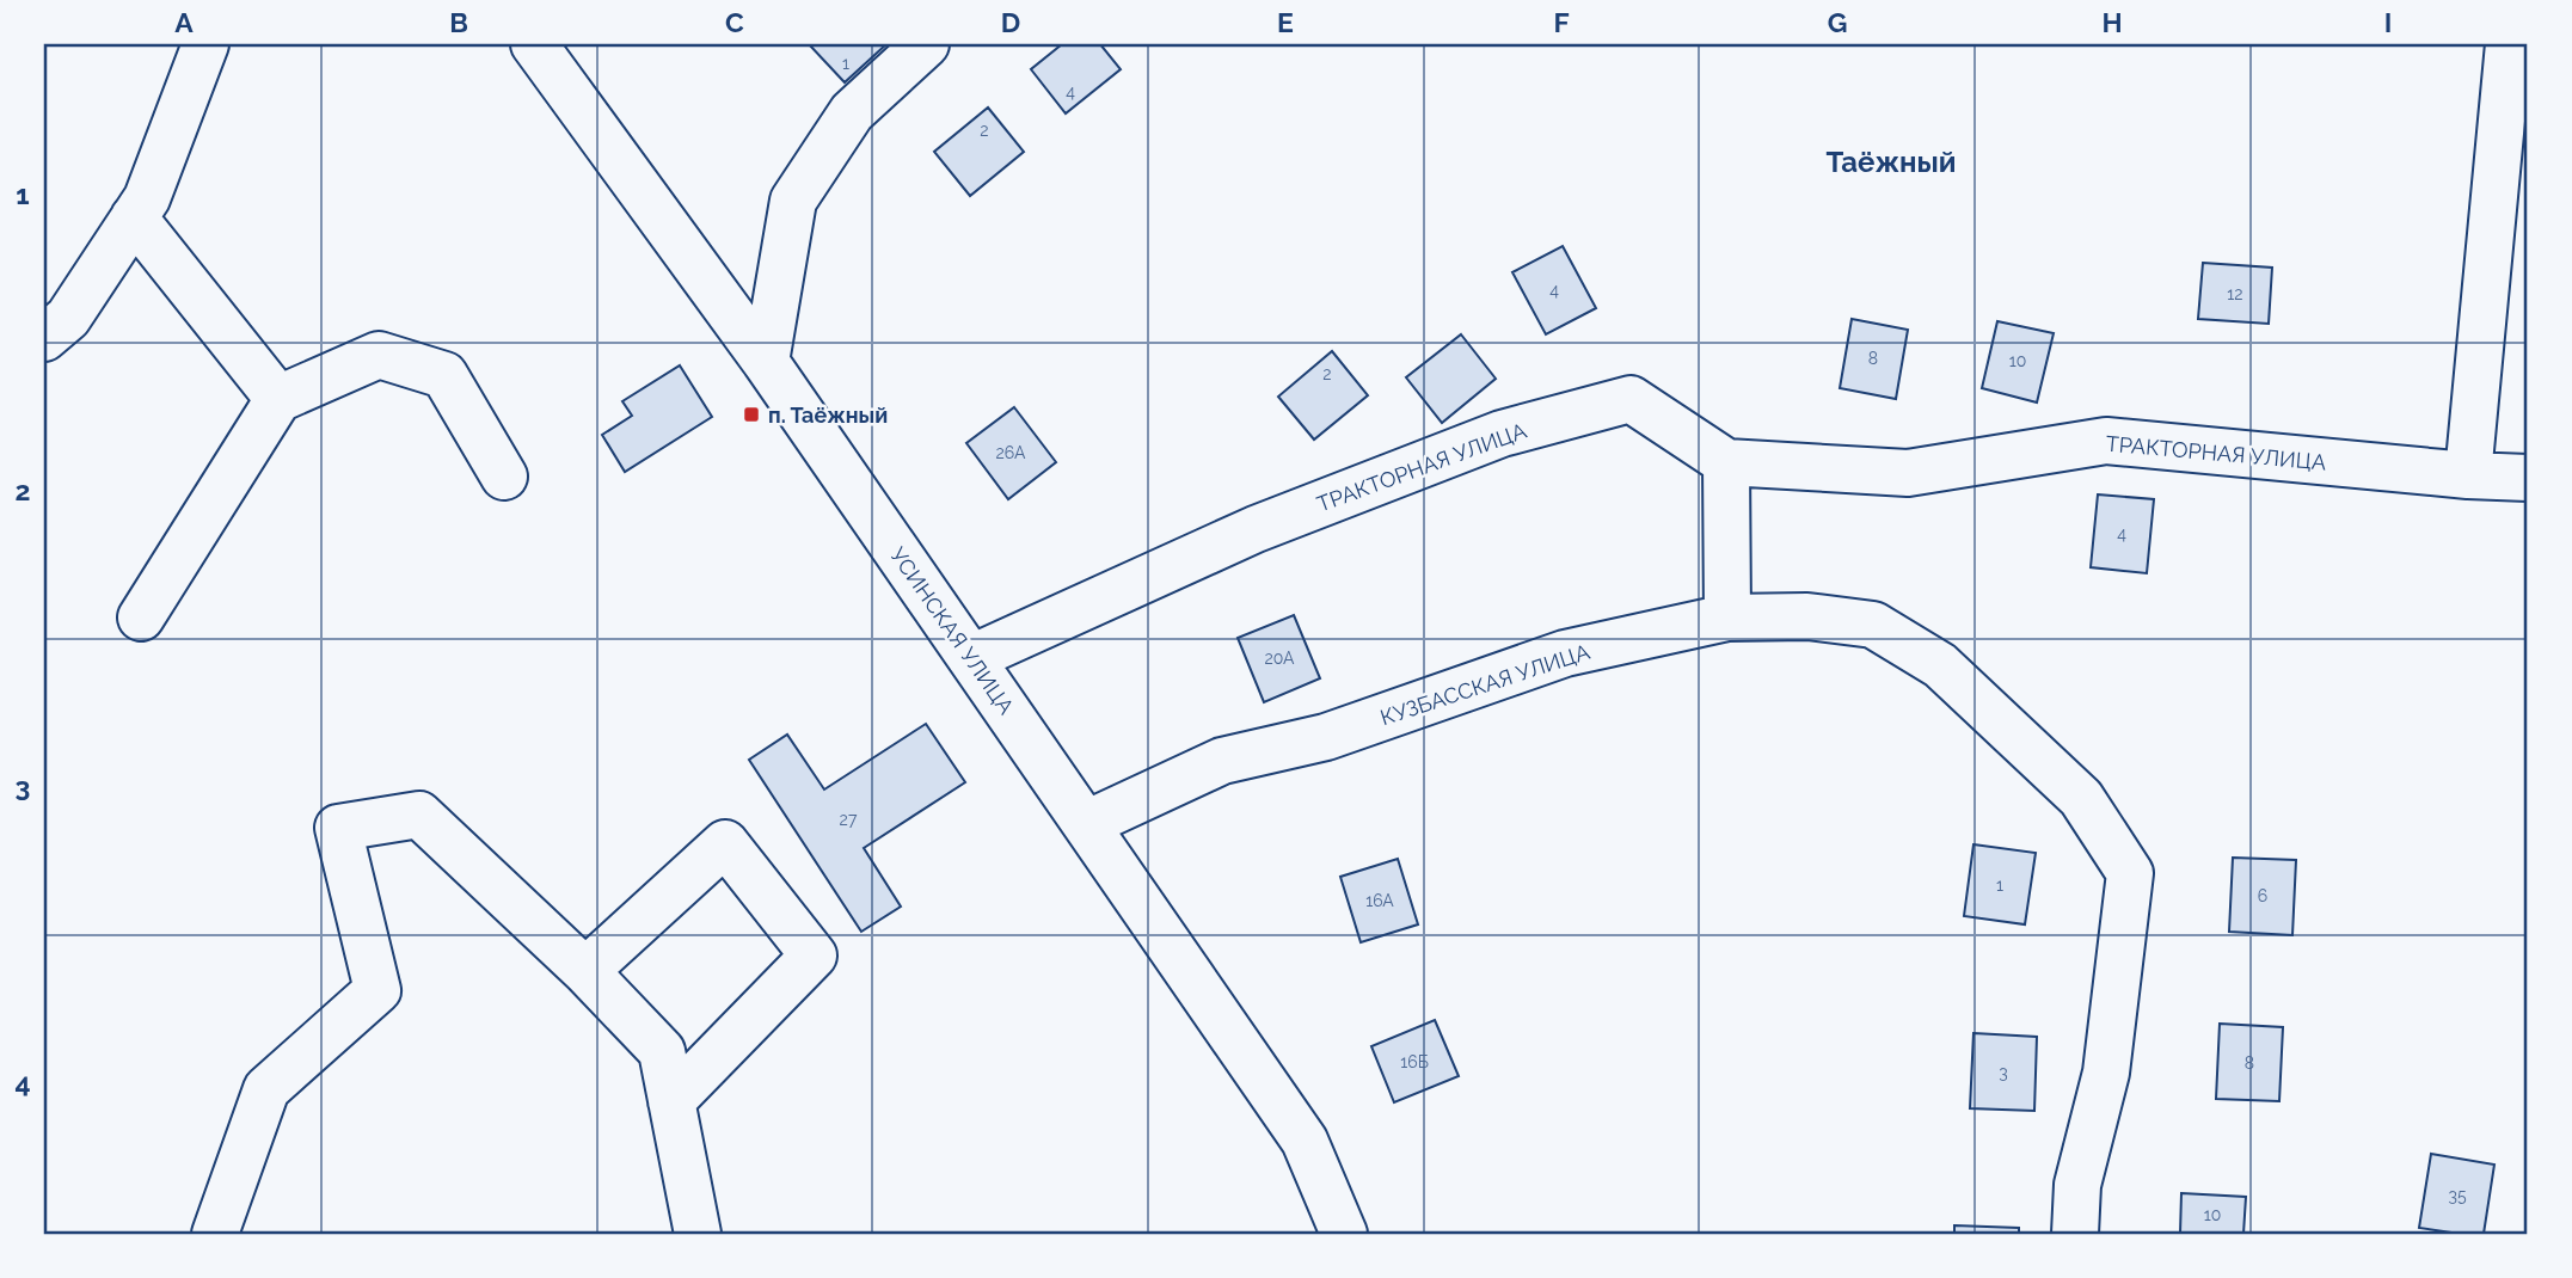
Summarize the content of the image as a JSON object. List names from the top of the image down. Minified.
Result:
{"streets":{"street":["ТРАКТОРНАЯ УЛИЦА","УСИНСКАЯ УЛИЦА","КУЗБАССКАЯ УЛИЦА"]},"crossings":[["ТРАКТОРНАЯ УЛИЦА","УСИНСКАЯ УЛИЦА"],["УСИНСКАЯ УЛИЦА","КУЗБАССКАЯ УЛИЦА"]],"districts":["Таёжный"],"places":{"transit":["п. Таёжный"]},"house_numbers":["1","4","2","4","12","8","10","2","26А","4","20А","27","1","6","16А","16Б","8","3","35","10"],"grid":{"columns":["A","B","C","D","E","F","G","H","I"],"rows":["1","2","3","4"]}}
